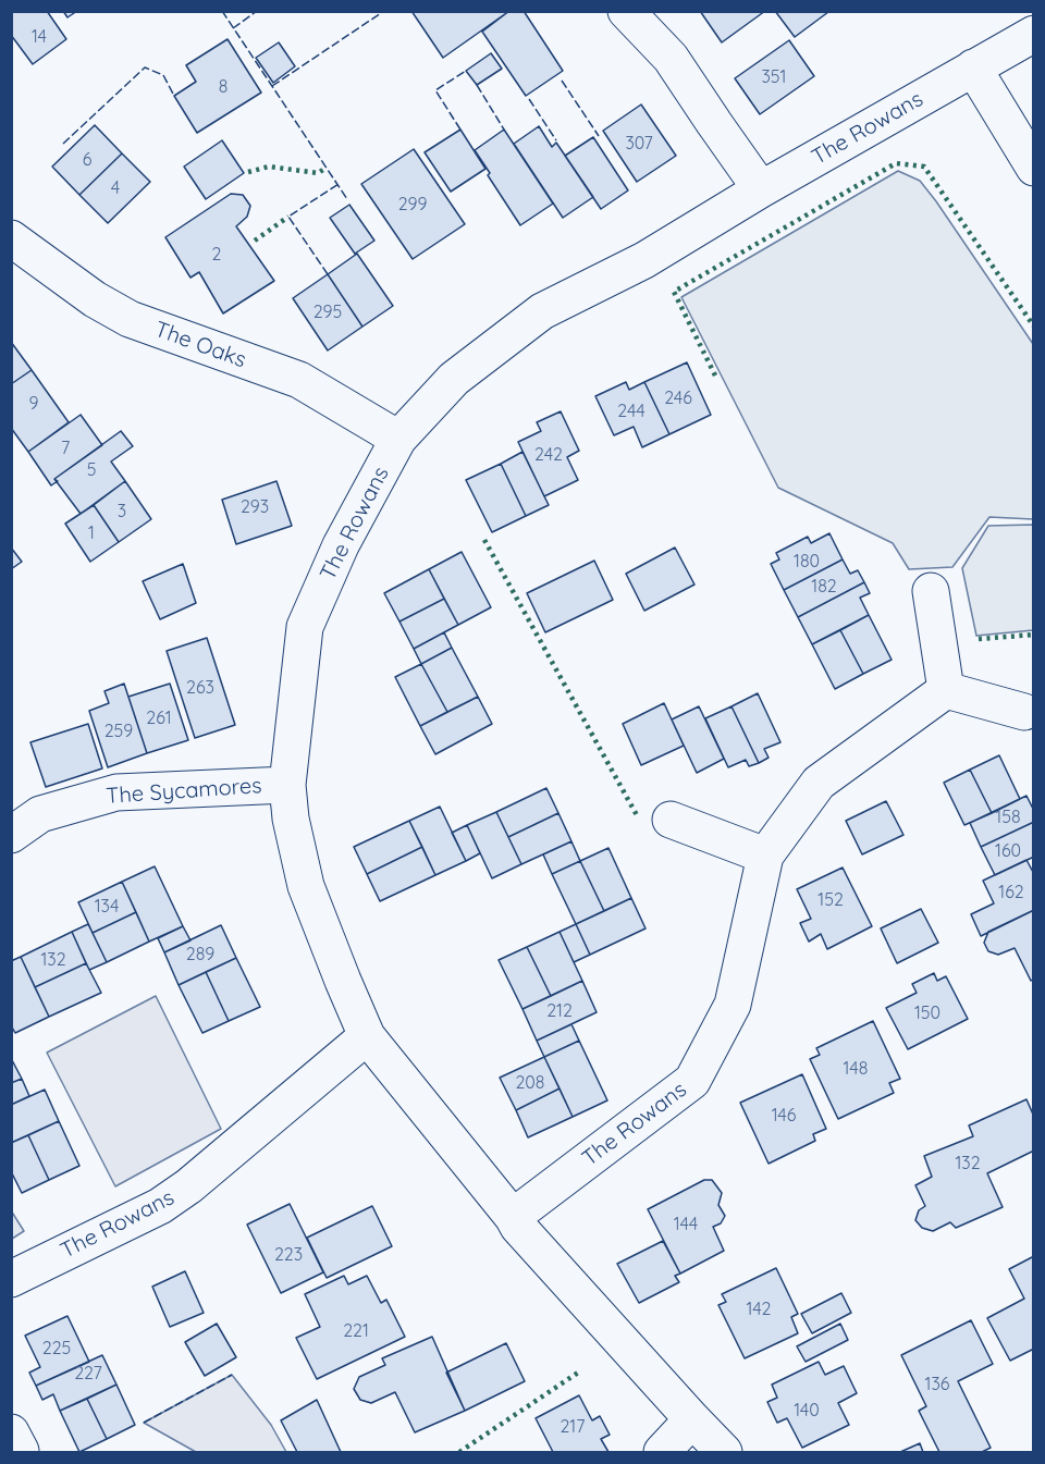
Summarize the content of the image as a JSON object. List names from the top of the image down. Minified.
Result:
{"streets":{"street":["The Rowans","The Oaks","The Sycamores"]},"crossings":[["The Rowans","The Oaks"],["The Rowans","The Sycamores"]],"house_numbers":["14","351","8","307","6","4","299","2","295","246","9","244","7","242","5","293","3","1","180","182","263","261","259","158","160","162","152","134","289","132","212","150","148","208","146","132","144","223","142","221","225","227","136","140","217"]}
